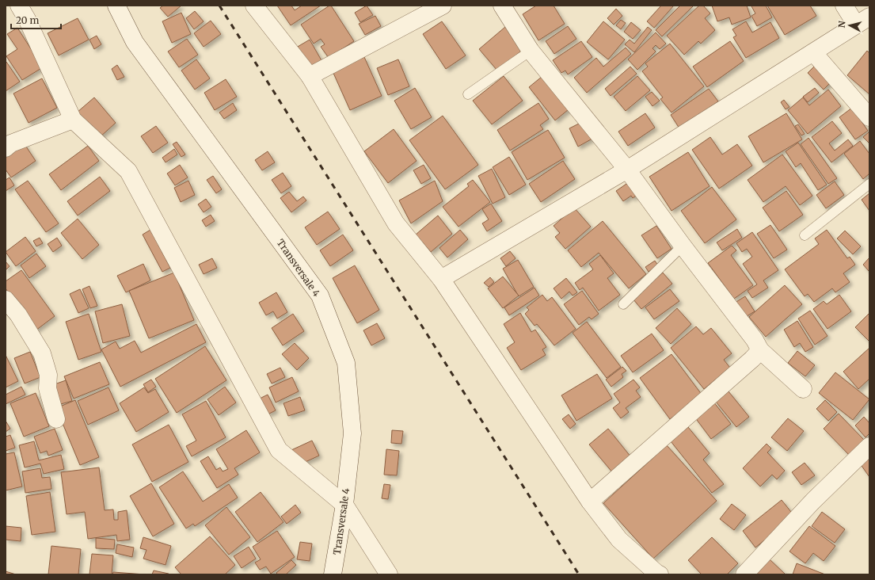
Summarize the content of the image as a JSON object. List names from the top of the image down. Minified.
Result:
{"streets":{"street":["Transversale 4"]},"scale_bar":"20 m","north":"left"}
